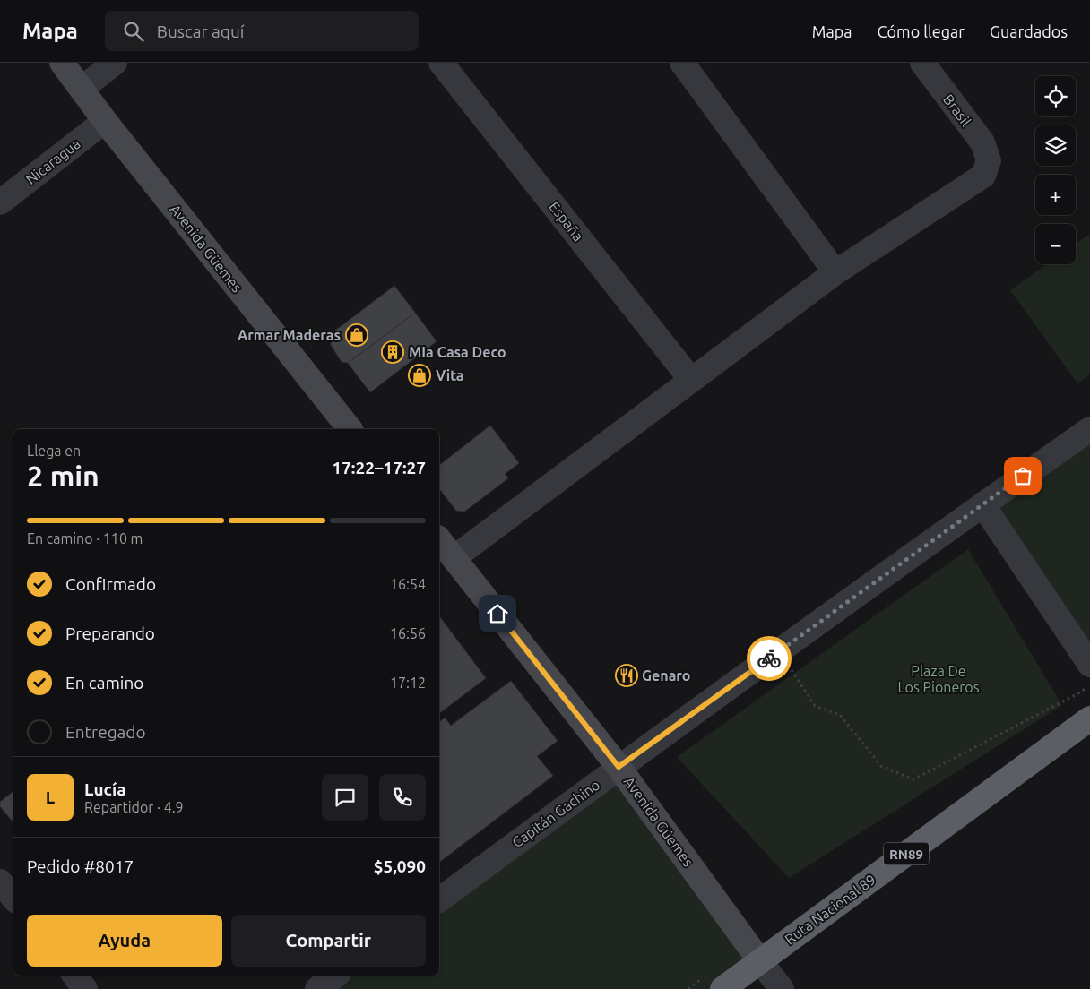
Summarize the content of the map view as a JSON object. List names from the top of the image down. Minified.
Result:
{"streets":{"highway":["RN89","Ruta Nacional 89"],"main road":["Avenida Güemes"],"street":["Brasil","Nicaragua","España","Capitán Gachino"]},"crossings":[["Nicaragua","Avenida Güemes"],["Avenida Güemes","Capitán Gachino"],["Avenida Güemes","Ruta Nacional 89"]],"parks":["Plaza De Los Pioneros"],"places":{"shop":["Armar Maderas","Vita"],"building":["MIa Casa Deco"],"restaurant":["Genaro"]},"page":{"header":"Mapa","search":"Buscar aquí","nav":["Mapa","Cómo llegar","Guardados"],"map_buttons":["+","−"],"heading":["2 min","Llega en","17:22–17:27"],"panel":["Lucía","Repartidor · 4.9","Pedido #8017","$5,090"],"bar":"En camino · 110 m","list":[["Confirmado","16:54"],["Preparando","16:56"],["En camino","17:12"],"Entregado"],"round":"L","buttons":["Ayuda","Compartir"]}}
